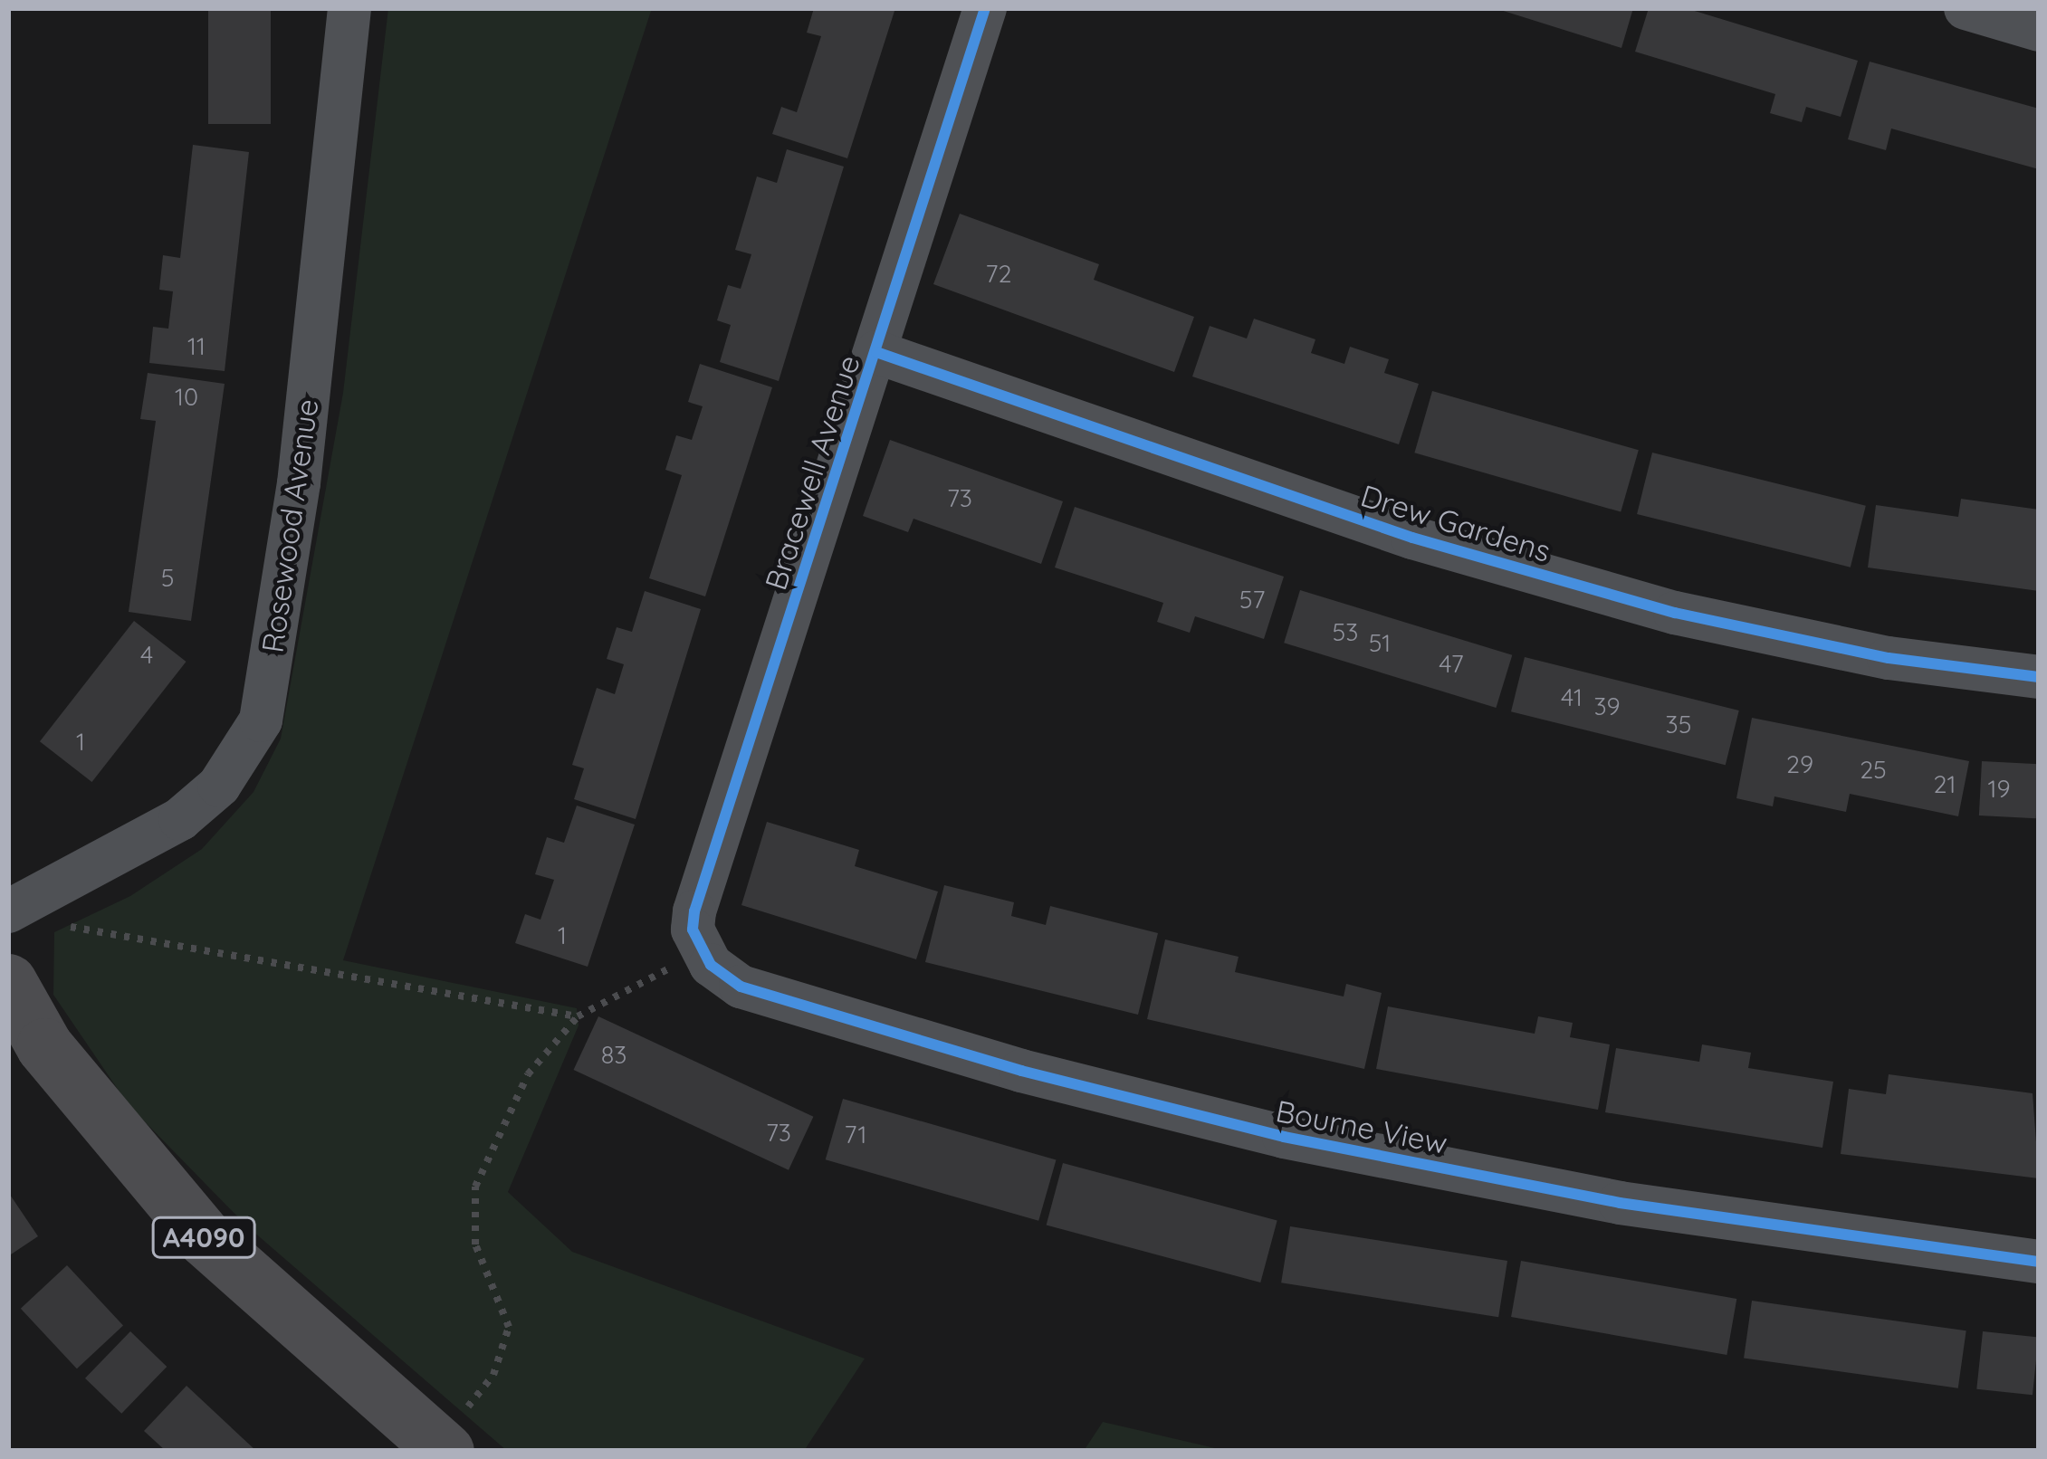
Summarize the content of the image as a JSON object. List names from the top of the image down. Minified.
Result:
{"streets":{"main road":["A4090"],"street":["Bracewell Avenue","Drew Gardens","Rosewood Avenue","Bourne View"]},"crossings":[["Bracewell Avenue","Drew Gardens"],["Bracewell Avenue","Bourne View"]],"house_numbers":["72","11","10","73","5","57","53","51","4","47","41","39","35","1","29","25","21","19","1","83","73","71"]}
